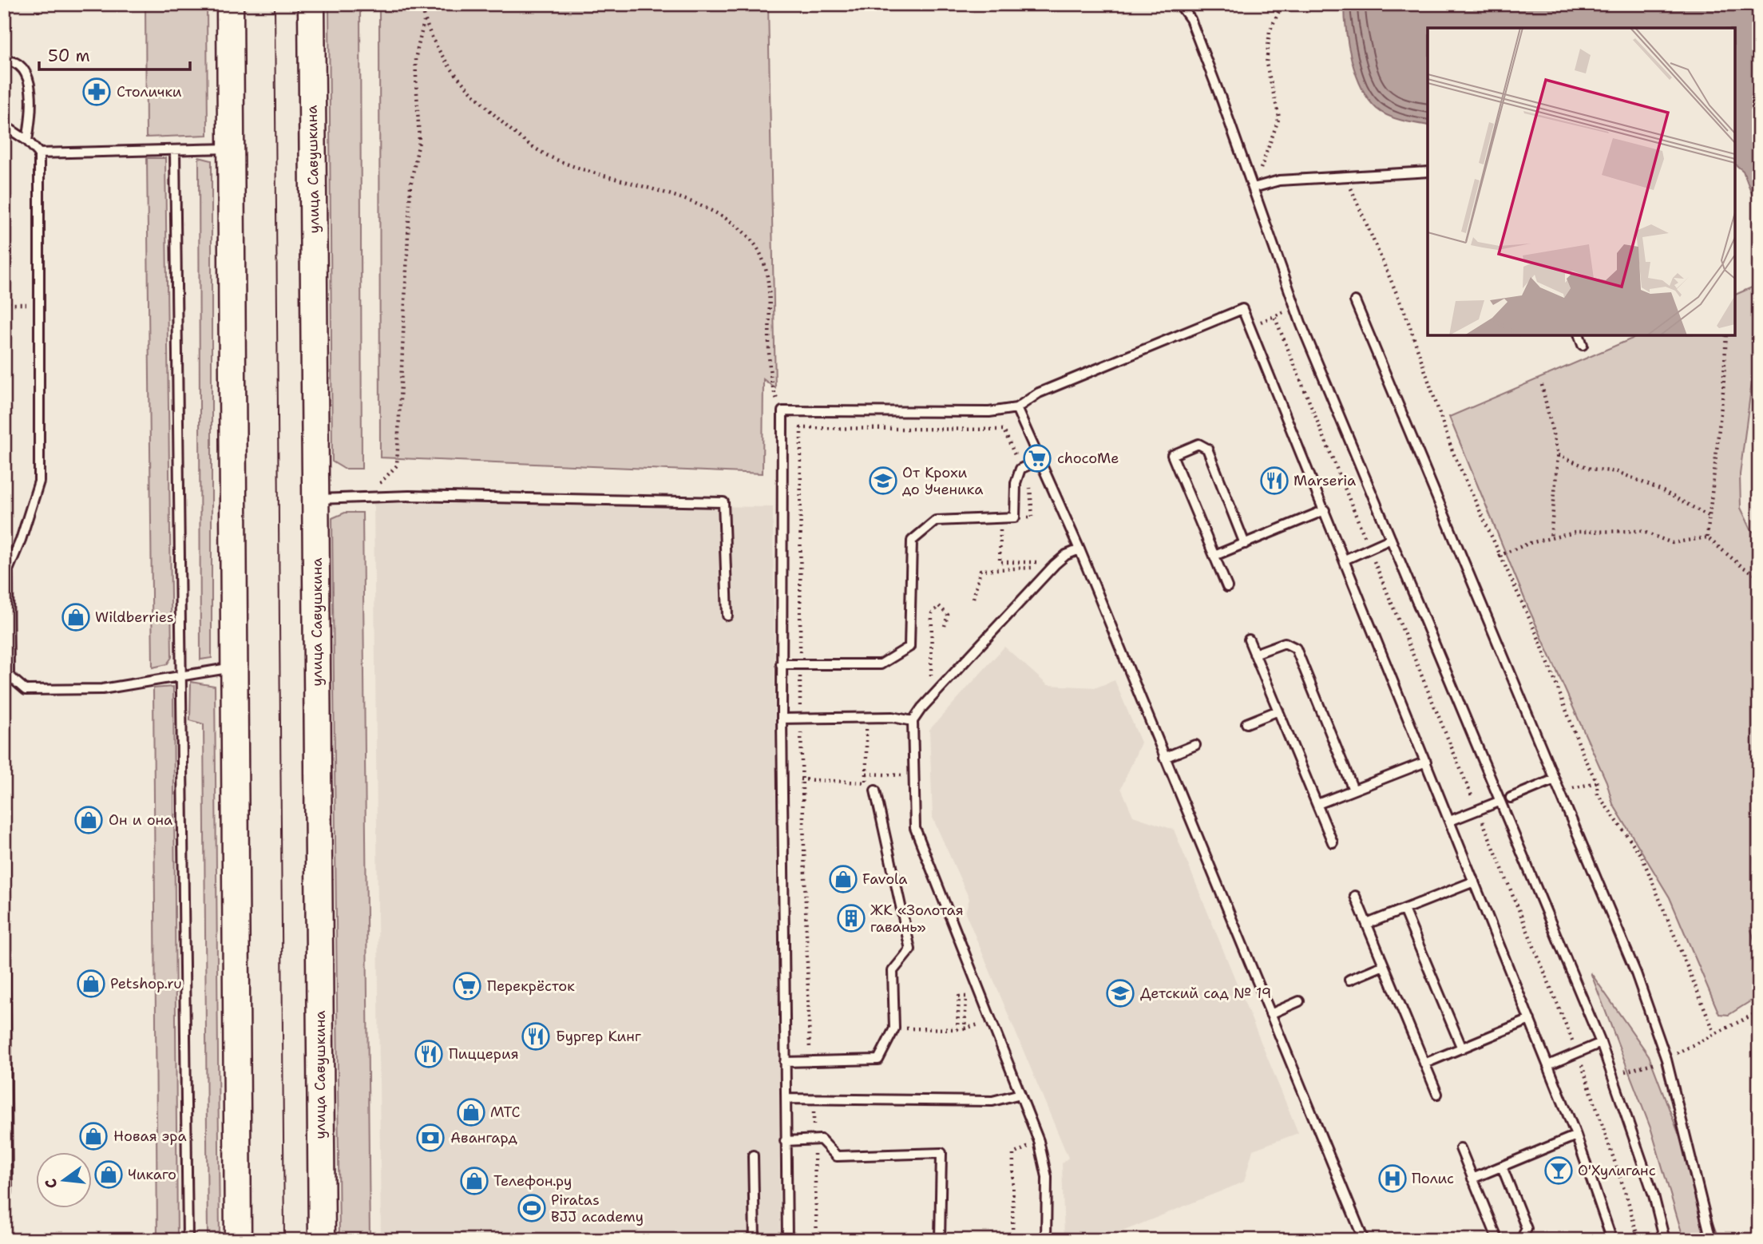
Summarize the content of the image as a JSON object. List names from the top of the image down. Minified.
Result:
{"streets":{"main road":["улица Савушкина"]},"places":{"pharmacy":["Столички"],"supermarket":["chocoMe","Перекрёсток"],"school or university":["От Крохи до Ученика","Детский сад № 19"],"restaurant":["Marseria","Бургер Кинг","Пиццерия"],"shop":["Wildberries","Он и она","Favola","Petshop.ru","МТС","Новая эра","Чикаго","Телефон.ру"],"building":["ЖК «Золотая гавань»"],"bank":["Авангард"],"bar":["О'Хулиганс"],"hospital":["Полис"],"sports":["Piratas BJJ academy"]},"scale_bar":"50 m","north":"left"}
